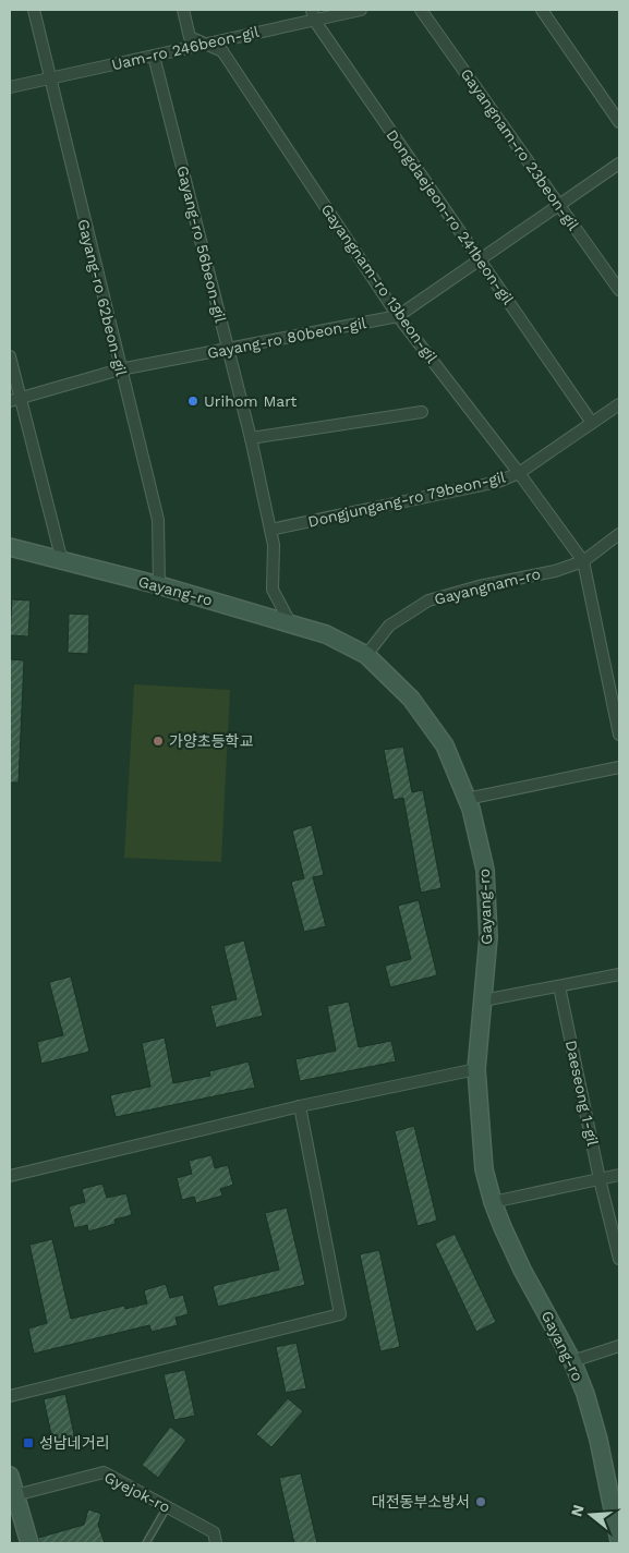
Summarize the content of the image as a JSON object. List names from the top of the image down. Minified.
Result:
{"streets":{"street":["Uam-ro 246beon-gil","Gayangnam-ro 23beon-gil","Dongdaejeon-ro 241beon-gil","Gayang-ro 56beon-gil","Gayangnam-ro 13beon-gil","Gayang-ro 62beon-gil","Gayang-ro 80beon-gil","Dongjungang-ro 79beon-gil","Gayangnam-ro","Gayang-ro","Daeseong 1-gil","Gyejok-ro"]},"crossings":[["Uam-ro 246beon-gil","Dongdaejeon-ro 241beon-gil"],["Uam-ro 246beon-gil","Gayang-ro 56beon-gil"],["Uam-ro 246beon-gil","Gayangnam-ro 13beon-gil"],["Uam-ro 246beon-gil","Gayang-ro 62beon-gil"],["Gayangnam-ro 23beon-gil","Gayang-ro 80beon-gil"],["Dongdaejeon-ro 241beon-gil","Gayang-ro 80beon-gil"],["Dongdaejeon-ro 241beon-gil","Dongjungang-ro 79beon-gil"],["Gayang-ro 56beon-gil","Gayang-ro 80beon-gil"],["Gayang-ro 56beon-gil","Dongjungang-ro 79beon-gil"],["Gayang-ro 56beon-gil","Gayang-ro"],["Gayangnam-ro 13beon-gil","Gayang-ro 80beon-gil"],["Gayangnam-ro 13beon-gil","Dongjungang-ro 79beon-gil"],["Gayangnam-ro 13beon-gil","Gayangnam-ro"],["Gayang-ro 62beon-gil","Gayang-ro 80beon-gil"],["Gayang-ro 62beon-gil","Gayang-ro"],["Gayangnam-ro","Gayang-ro"]],"places":{"other":["Urihom Mart","가양초등학교","대전동부소방서"],"transit":["성남네거리"]},"north":"left"}
